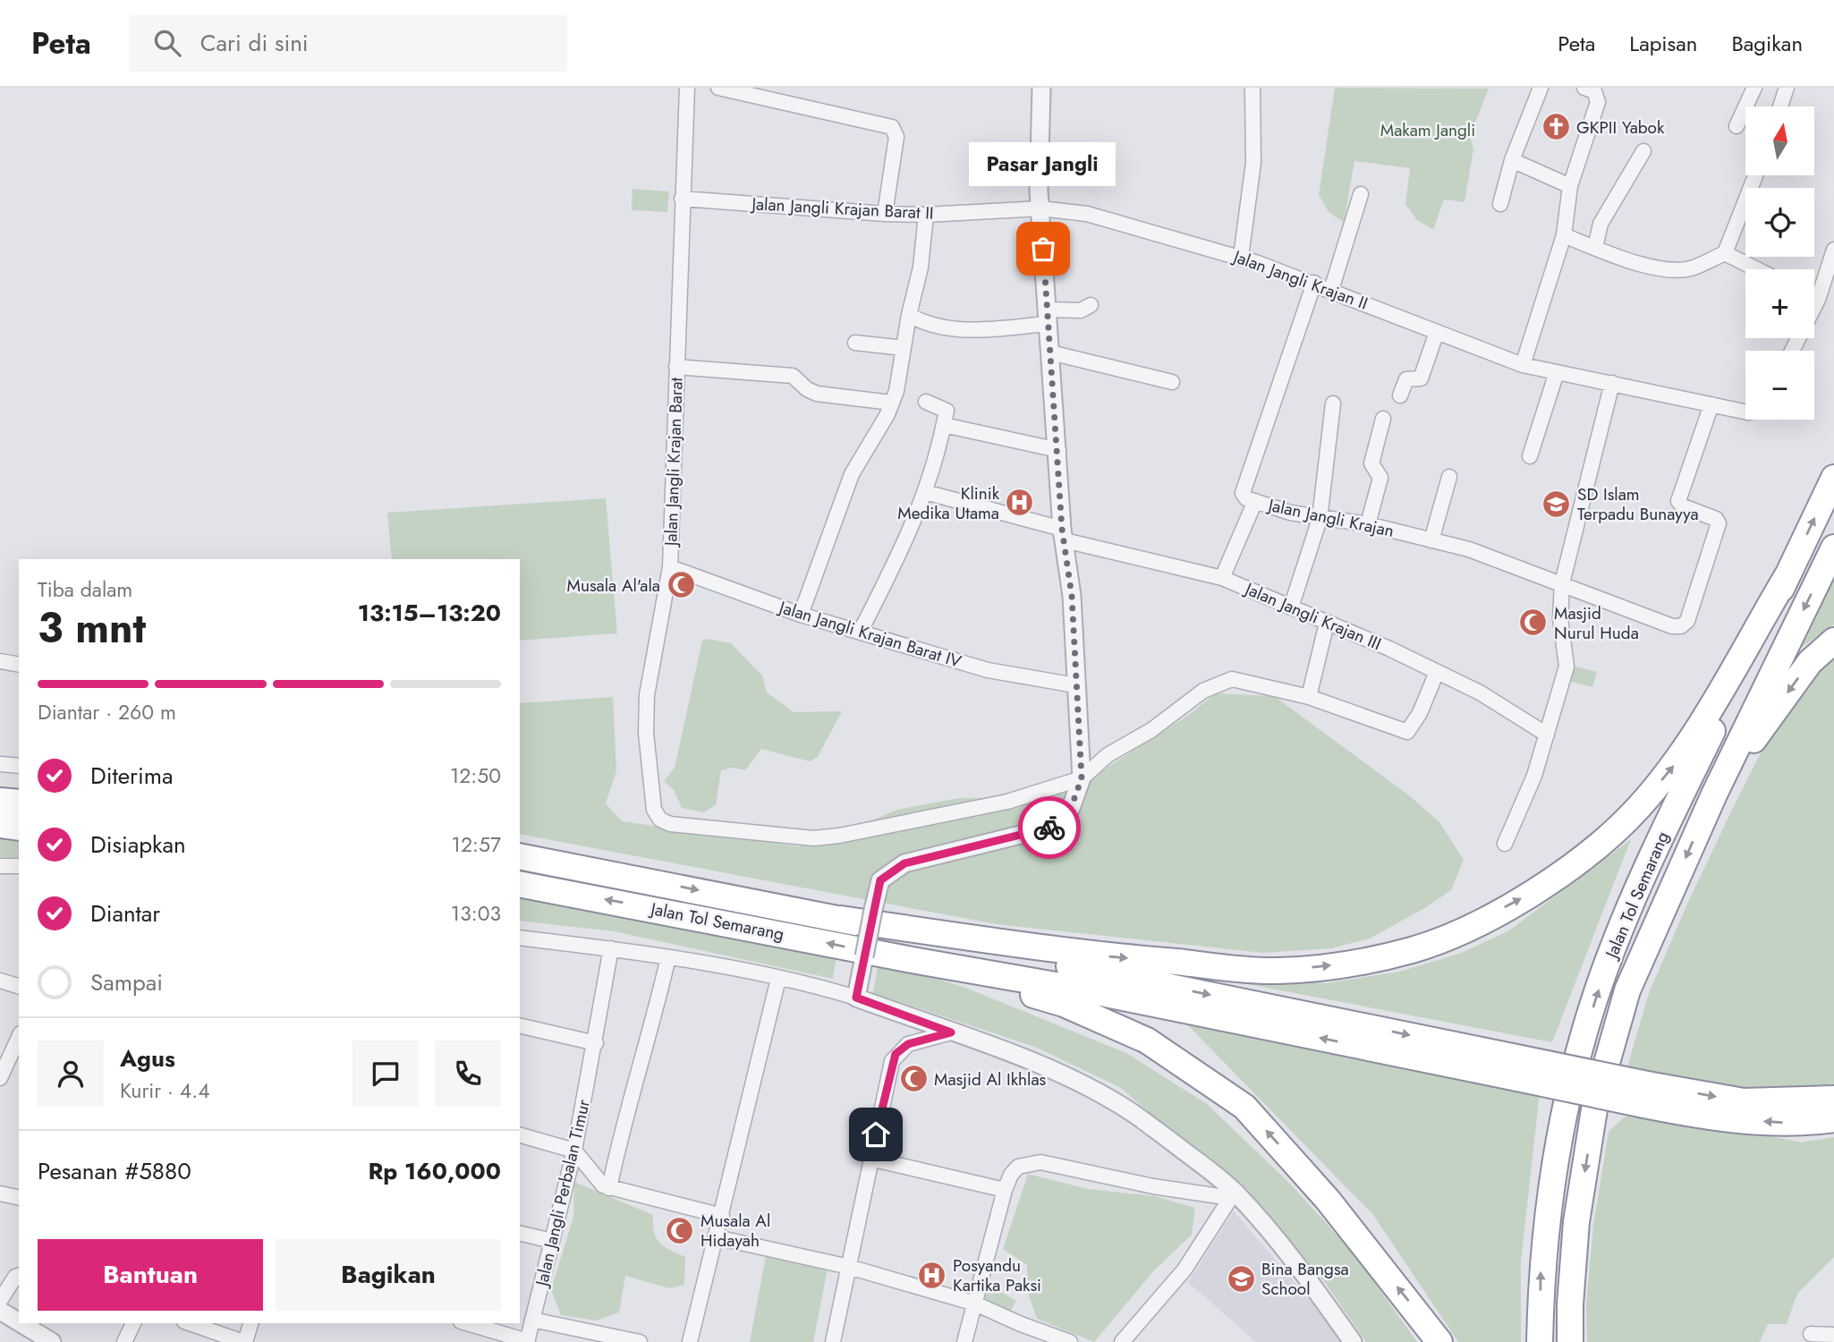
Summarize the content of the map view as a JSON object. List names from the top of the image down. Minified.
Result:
{"streets":{"highway":["Jalan Tol Semarang"],"street":["Jalan Jangli Krajan Barat II","Jalan Jangli Krajan II","Jalan Jangli Krajan Barat","Jalan Jangli Krajan","Jalan Jangli Krajan III","Jalan Jangli Krajan Barat IV","Jalan Jangli Perbalan Timur"]},"crossings":[["Jalan Jangli Krajan Barat II","Jalan Jangli Krajan II"],["Jalan Jangli Krajan Barat II","Jalan Jangli Krajan Barat"],["Jalan Jangli Krajan II","Jalan Jangli Krajan"],["Jalan Jangli Krajan Barat","Jalan Jangli Krajan Barat IV"]],"parks":["Makam Jangli"],"places":{"church":["GKPII Yabok"],"other":["Pasar Jangli"],"hospital":["Klinik Medika Utama","Posyandu Kartika Paksi"],"school or university":["SD Islam Terpadu Bunayya","Bina Bangsa School"],"mosque":["Musala Al'ala","Masjid Nurul Huda","Masjid Al Ikhlas","Musala Al Hidayah"]},"north":"top","page":{"header":"Peta","search":"Cari di sini","nav":["Peta","Lapisan","Bagikan"],"map_buttons":["+","−"],"bubble":"Pasar Jangli","heading":["3 mnt","Tiba dalam","13:15–13:20"],"panel":["Agus","Kurir · 4.4","Pesanan #5880","Rp 160,000"],"bar":"Diantar · 260 m","list":[["Diterima","12:50"],["Disiapkan","12:57"],["Diantar","13:03"],"Sampai"],"buttons":["Bantuan","Bagikan"]}}
